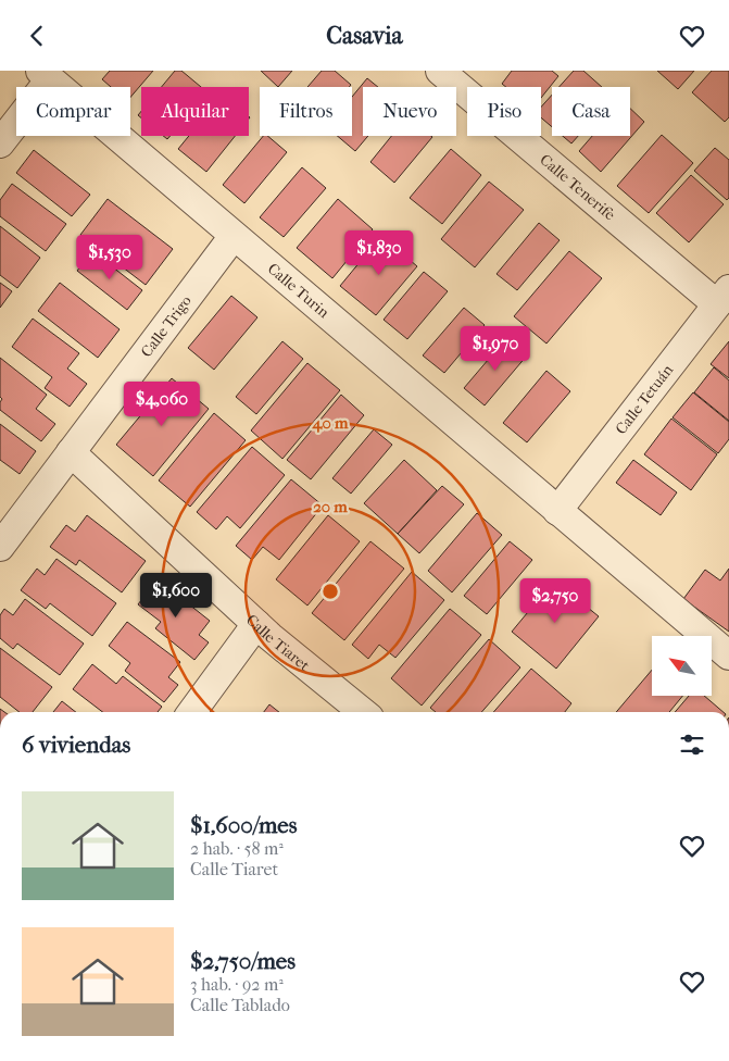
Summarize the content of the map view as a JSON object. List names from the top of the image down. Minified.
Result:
{"streets":{"street":["Calle Tenerife","Calle Turin","Calle Trigo","Calle Tetuán","Calle Tiaret"]},"crossings":[["Calle Tenerife","Calle Tetuán"],["Calle Turin","Calle Trigo"],["Calle Turin","Calle Tetuán"],["Calle Trigo","Calle Tiaret"]],"north":"top left","page":{"header":"Casavia","chip":["Comprar","Alquilar","Filtros","Nuevo","Piso","Casa"],"price":["$1,830","$1,530","$1,970","$4,060","$1,600","$2,750"],"heading":"6 viviendas","list":[{"name":"$1,600/mes","note":"2 hab. · 58 m² · Calle Tiaret"},{"name":"$2,750/mes","note":"3 hab. · 92 m² · Calle Tablado"}]},"rings":["40 m","20 m"]}
